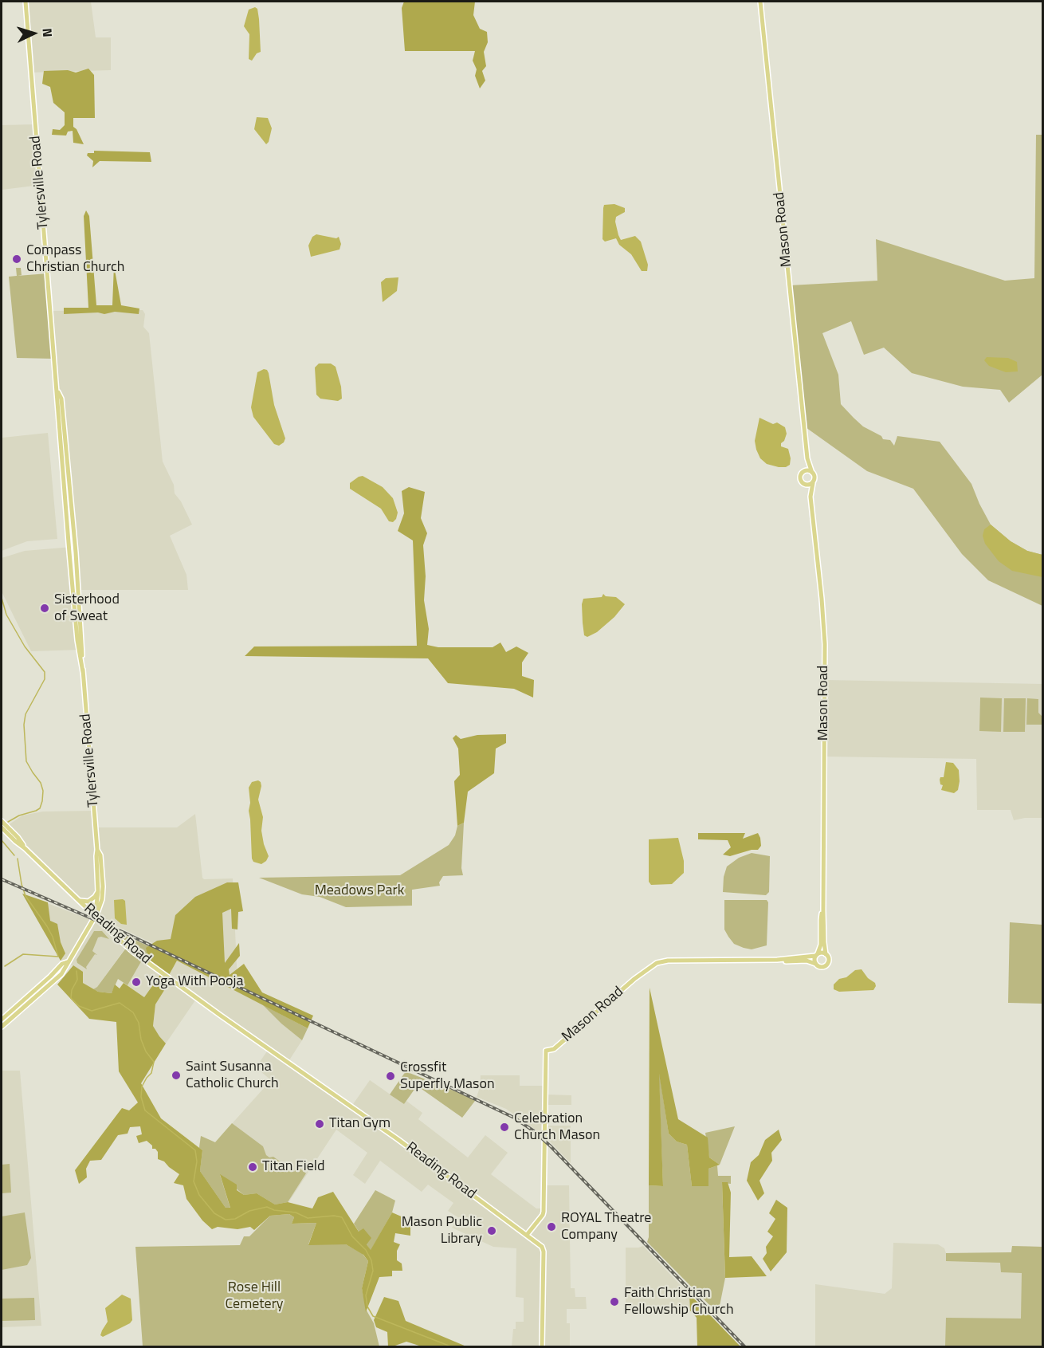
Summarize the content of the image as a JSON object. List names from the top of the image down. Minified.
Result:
{"streets":{"main road":["Tylersville Road","Mason Road","Reading Road"]},"crossings":[["Tylersville Road","Reading Road"],["Mason Road","Reading Road"]],"parks":["Meadows Park","Rose Hill Cemetery"],"places":["Compass Christian Church","Sisterhood of Sweat","Yoga With Pooja","Saint Susanna Catholic Church","Crossfit Superfly Mason","Titan Gym","Celebration Church Mason","Titan Field","ROYAL Theatre Company","Mason Public Library","Faith Christian Fellowship Church"],"north":"right"}
